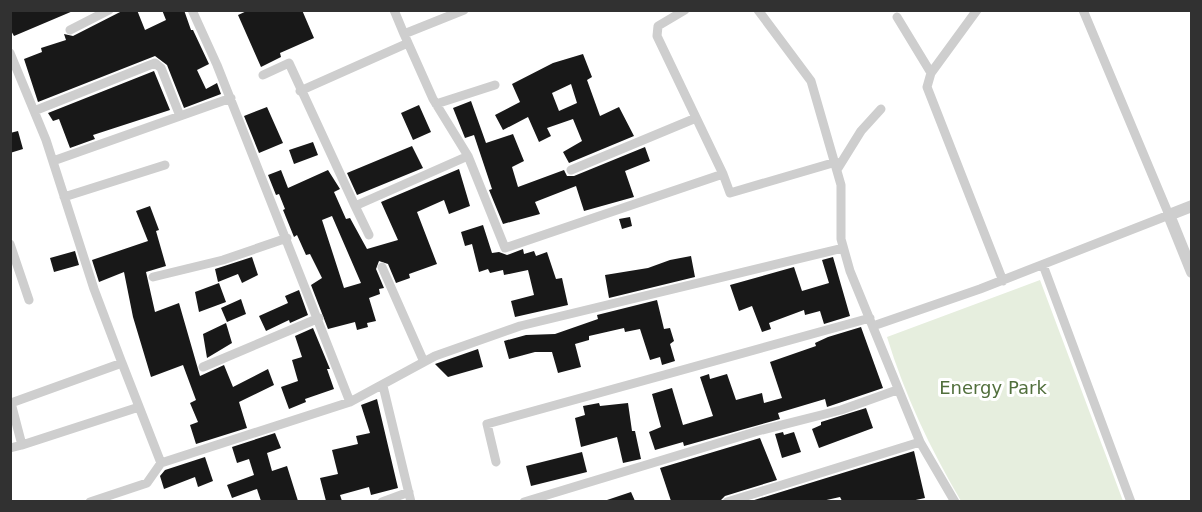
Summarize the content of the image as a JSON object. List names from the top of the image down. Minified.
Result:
{"parks":["Energy Park"]}
